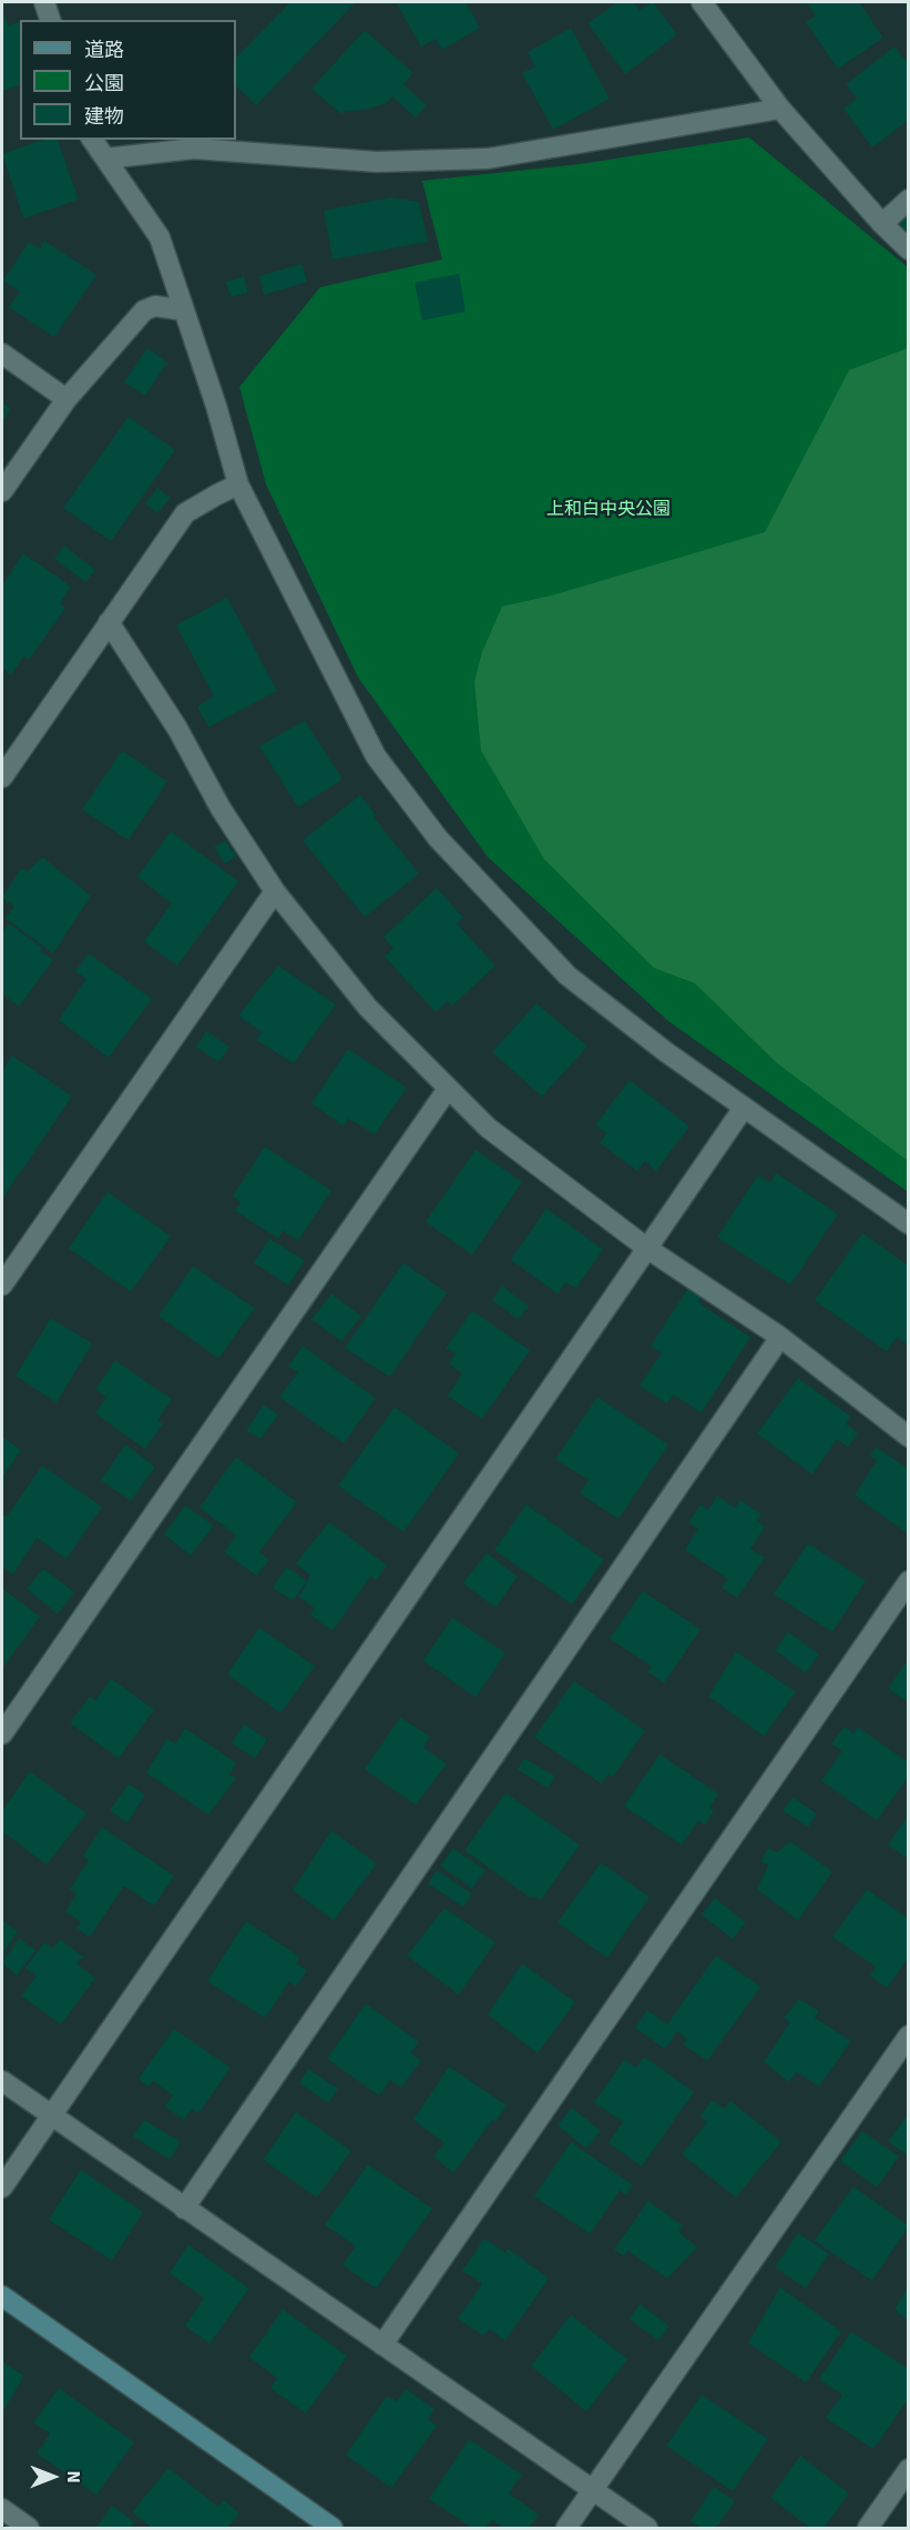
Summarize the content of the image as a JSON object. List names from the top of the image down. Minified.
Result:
{"parks":["上和白中央公園"],"legend":["道路","公園","建物"],"north":"right"}
